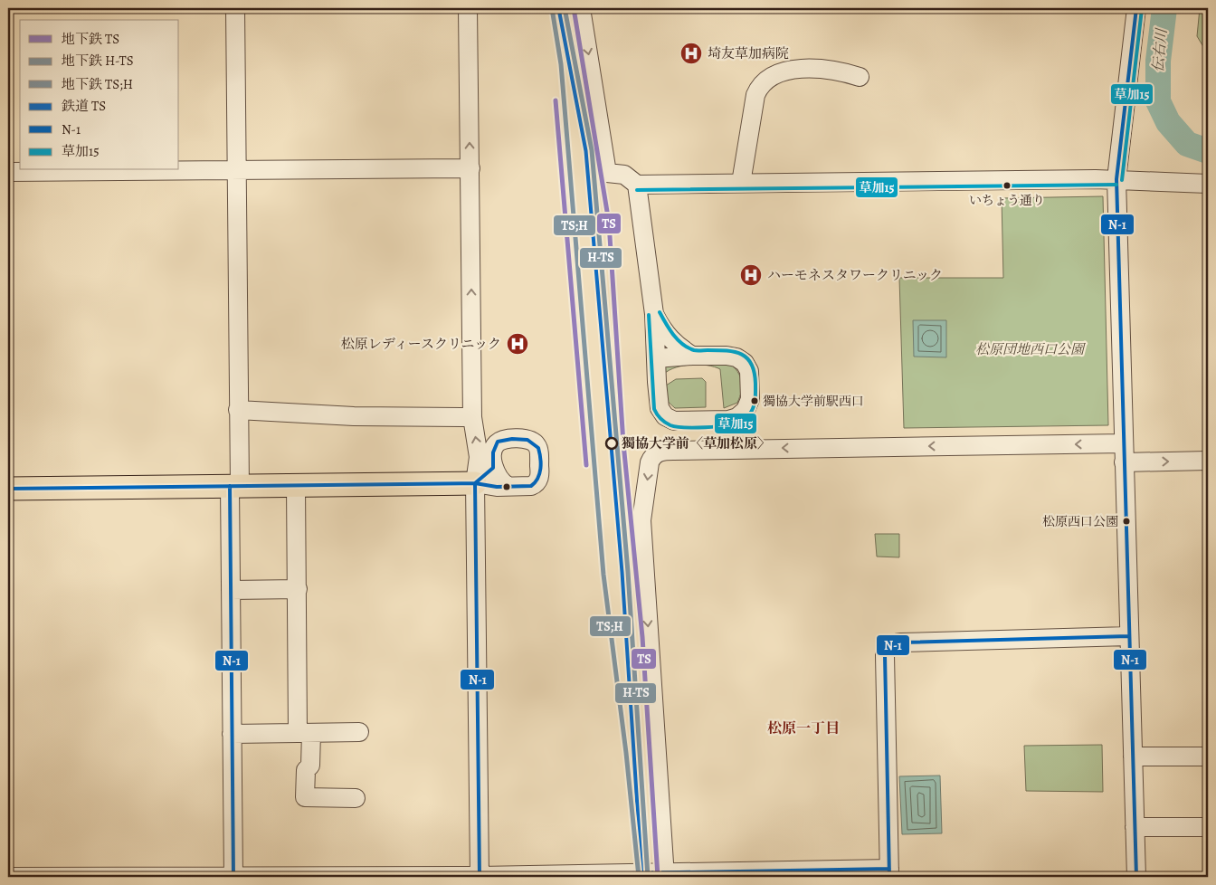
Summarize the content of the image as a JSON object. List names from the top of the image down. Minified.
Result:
{"districts":["松原一丁目"],"water":["伝右川"],"parks":["松原団地西口公園"],"places":{"hospital":["埼友草加病院","ハーモネスタワークリニック","松原レディースクリニック"],"other":["いちょう通り","獨協大学前駅西口","獨協大学前〈草加松原〉","松原西口公園"]},"lines":["metro line TS","metro line H-TS","metro line TS;H","transit line N-1","rail line TS","transit line 草加15"],"legend":["地下鉄 TS","地下鉄 H-TS","地下鉄 TS;H","鉄道 TS","N-1","草加15"]}
